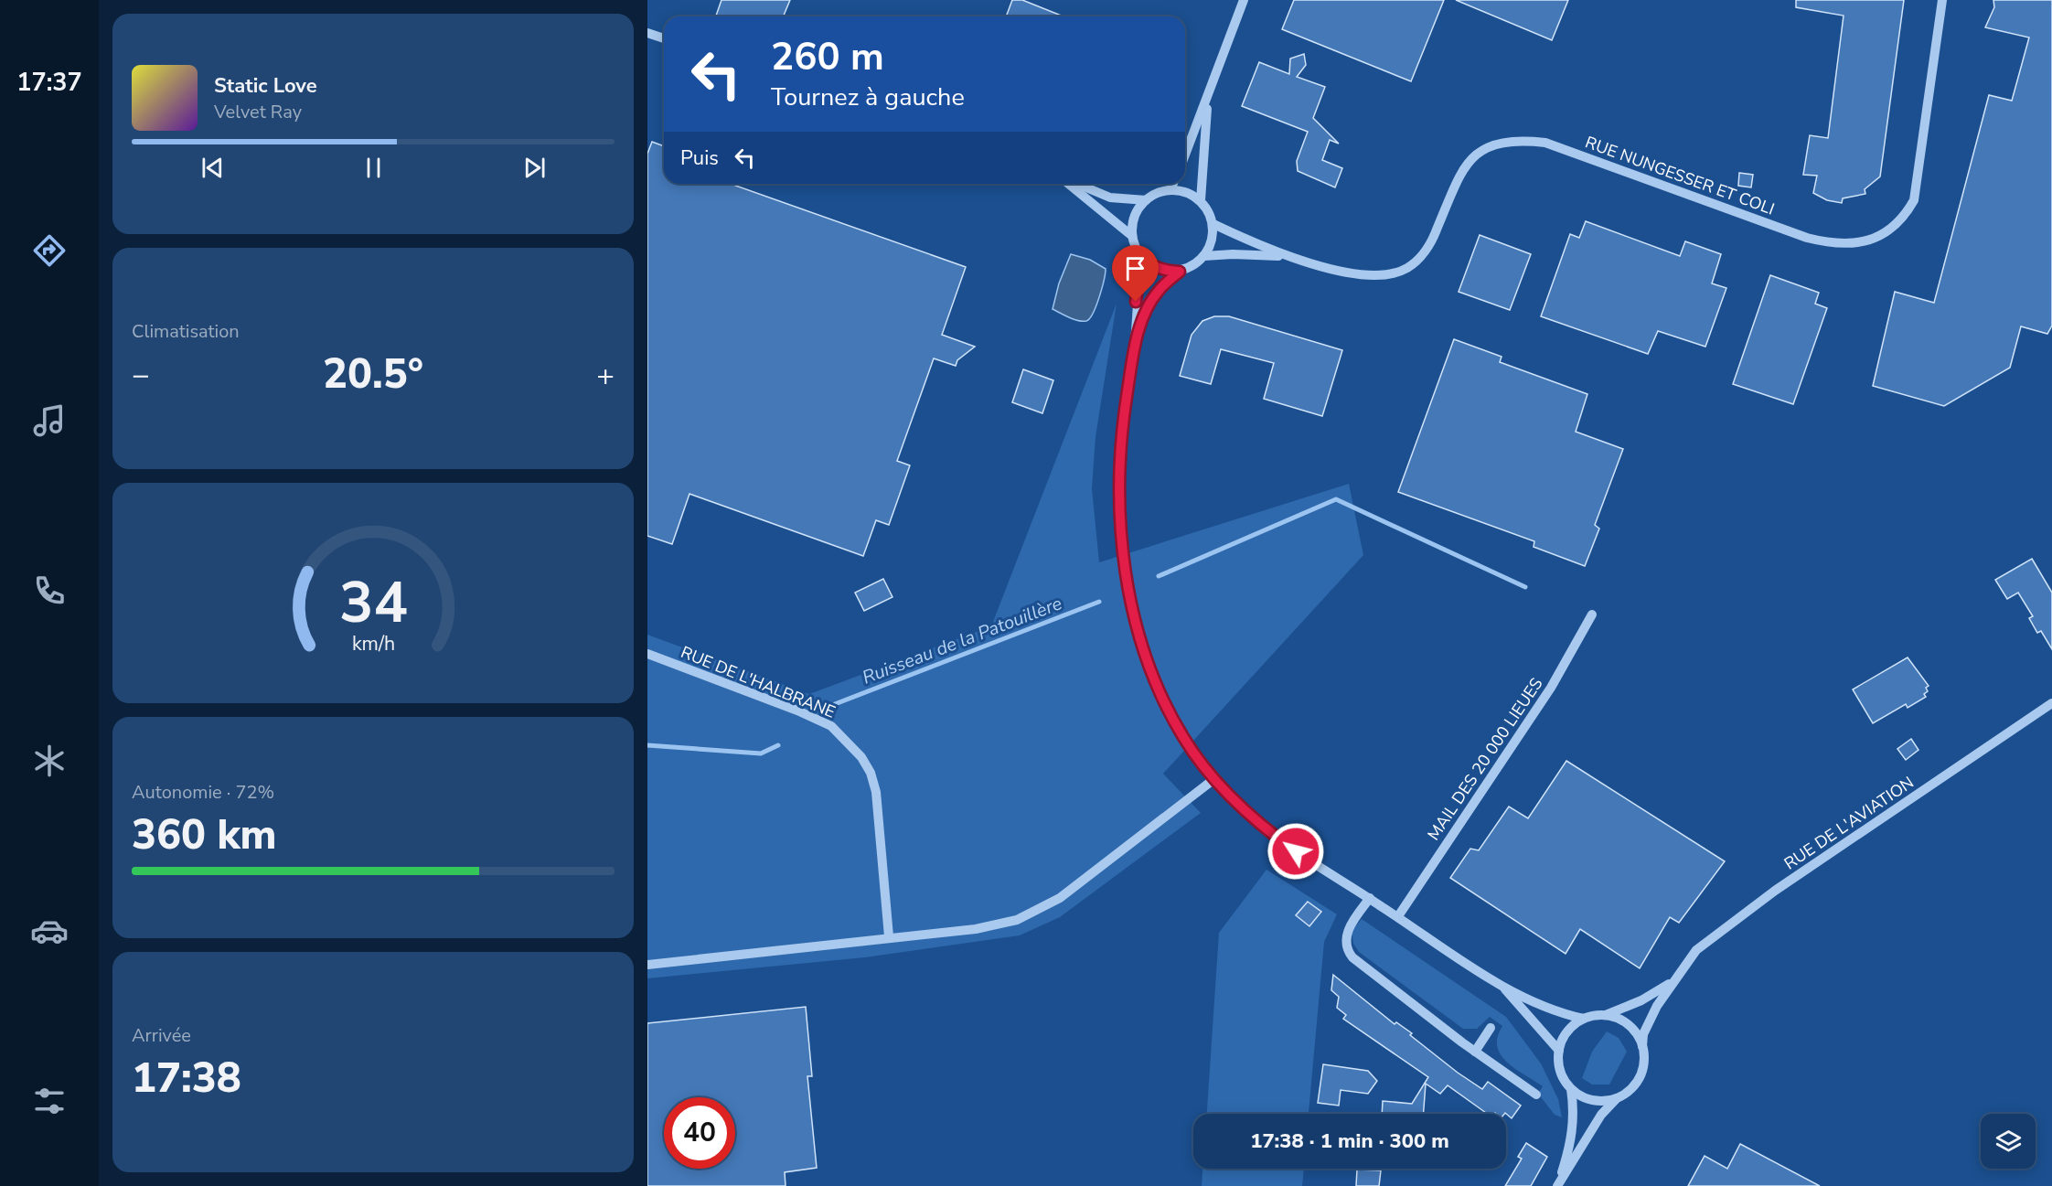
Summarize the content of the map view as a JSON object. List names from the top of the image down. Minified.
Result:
{"streets":{"street":["RUE NUNGESSER ET COLI","RUE DE L'HALBRANE","MAIL DES 20 000 LIEUES","RUE DE L'AVIATION"]},"water":["Ruisseau de la Patouillère"],"page":{"tabs":"17:37","turn":["260 m","Tournez à gauche"],"song":["Static Love","Velvet Ray"],"then":"Puis","tile":["Climatisation",["Autonomie · 72%","360 km"],["Arrivée","17:38"]],"heat":["−","20.5°","+"],"limit":"40","trip":"17:38 · 1 min · 300 m","gauge":["34","km/h"]}}
